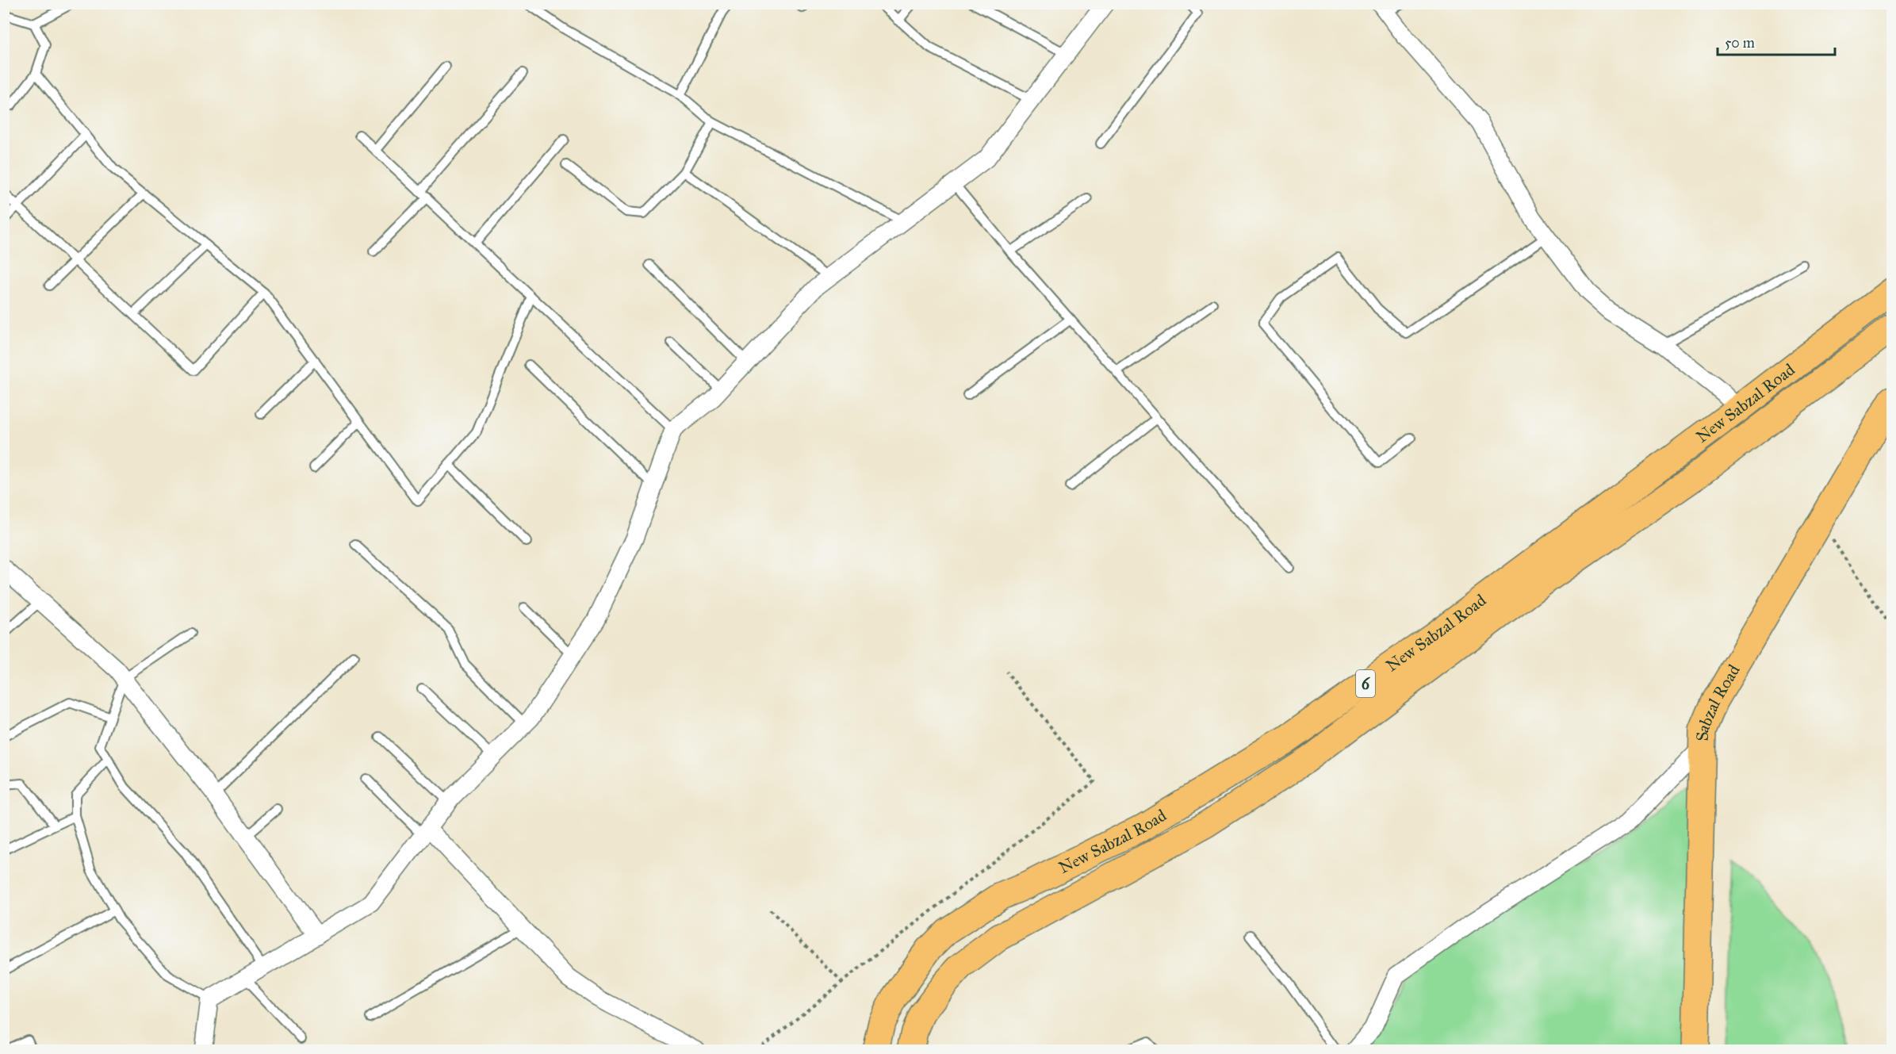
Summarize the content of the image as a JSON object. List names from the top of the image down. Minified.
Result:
{"streets":{"main road":["New Sabzal Road","6","Sabzal Road"]},"scale_bar":"50 m"}
